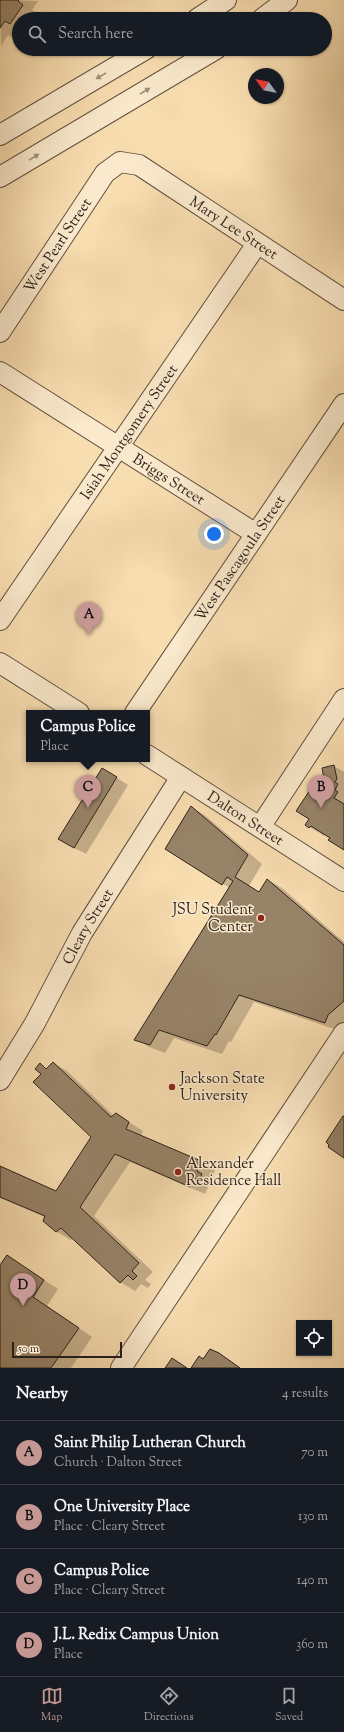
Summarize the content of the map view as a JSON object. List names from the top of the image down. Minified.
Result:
{"streets":{"street":["Mary Lee Street","West Pearl Street","Isiah Montgomery Street","Briggs Street","West Pascagoula Street","Dalton Street","Cleary Street"]},"crossings":[["Mary Lee Street","West Pearl Street"],["Mary Lee Street","Isiah Montgomery Street"],["Isiah Montgomery Street","Briggs Street"],["Briggs Street","West Pascagoula Street"],["Dalton Street","Cleary Street"]],"places":["JSU Student Center","Jackson State University","Alexander Residence Hall"],"scale_bar":"50 m","north":"top left","page":{"search":"Search here","pins":["A","B","C","D"],"popup":["Campus Police","Place"],"scale":"50 m","heading":["Nearby","4 results"],"list":[{"mark":"A","name":"Saint Philip Lutheran Church","note":"Church · Dalton Street","value":"70 m"},{"mark":"B","name":"One University Place","note":"Place · Cleary Street","value":"130 m"},{"mark":"C","name":"Campus Police","note":"Place · Cleary Street","value":"140 m"},{"mark":"D","name":"J.L. Redix Campus Union","note":"Place","value":"360 m"}],"nav":["Map","Directions","Saved"]}}
